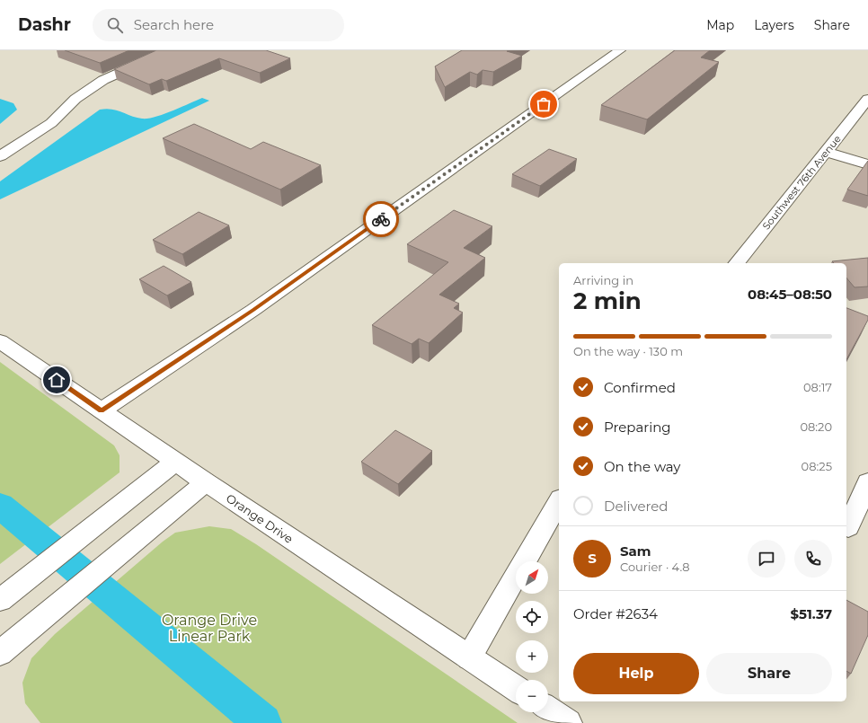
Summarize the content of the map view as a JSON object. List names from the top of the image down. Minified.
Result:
{"streets":{"street":["Southwest 76th Avenue","Orange Drive"]},"parks":["Orange Drive Linear Park"],"north":"top right","page":{"header":"Dashr","search":"Search here","nav":["Map","Layers","Share"],"heading":["2 min","Arriving in","08:45–08:50"],"panel":["Sam","Courier · 4.8","Order #2634","$51.37"],"bar":"On the way · 130 m","list":[["Confirmed","08:17"],["Preparing","08:20"],["On the way","08:25"],"Delivered"],"round":"S","map_buttons":["+","−"],"buttons":["Help","Share"]}}
